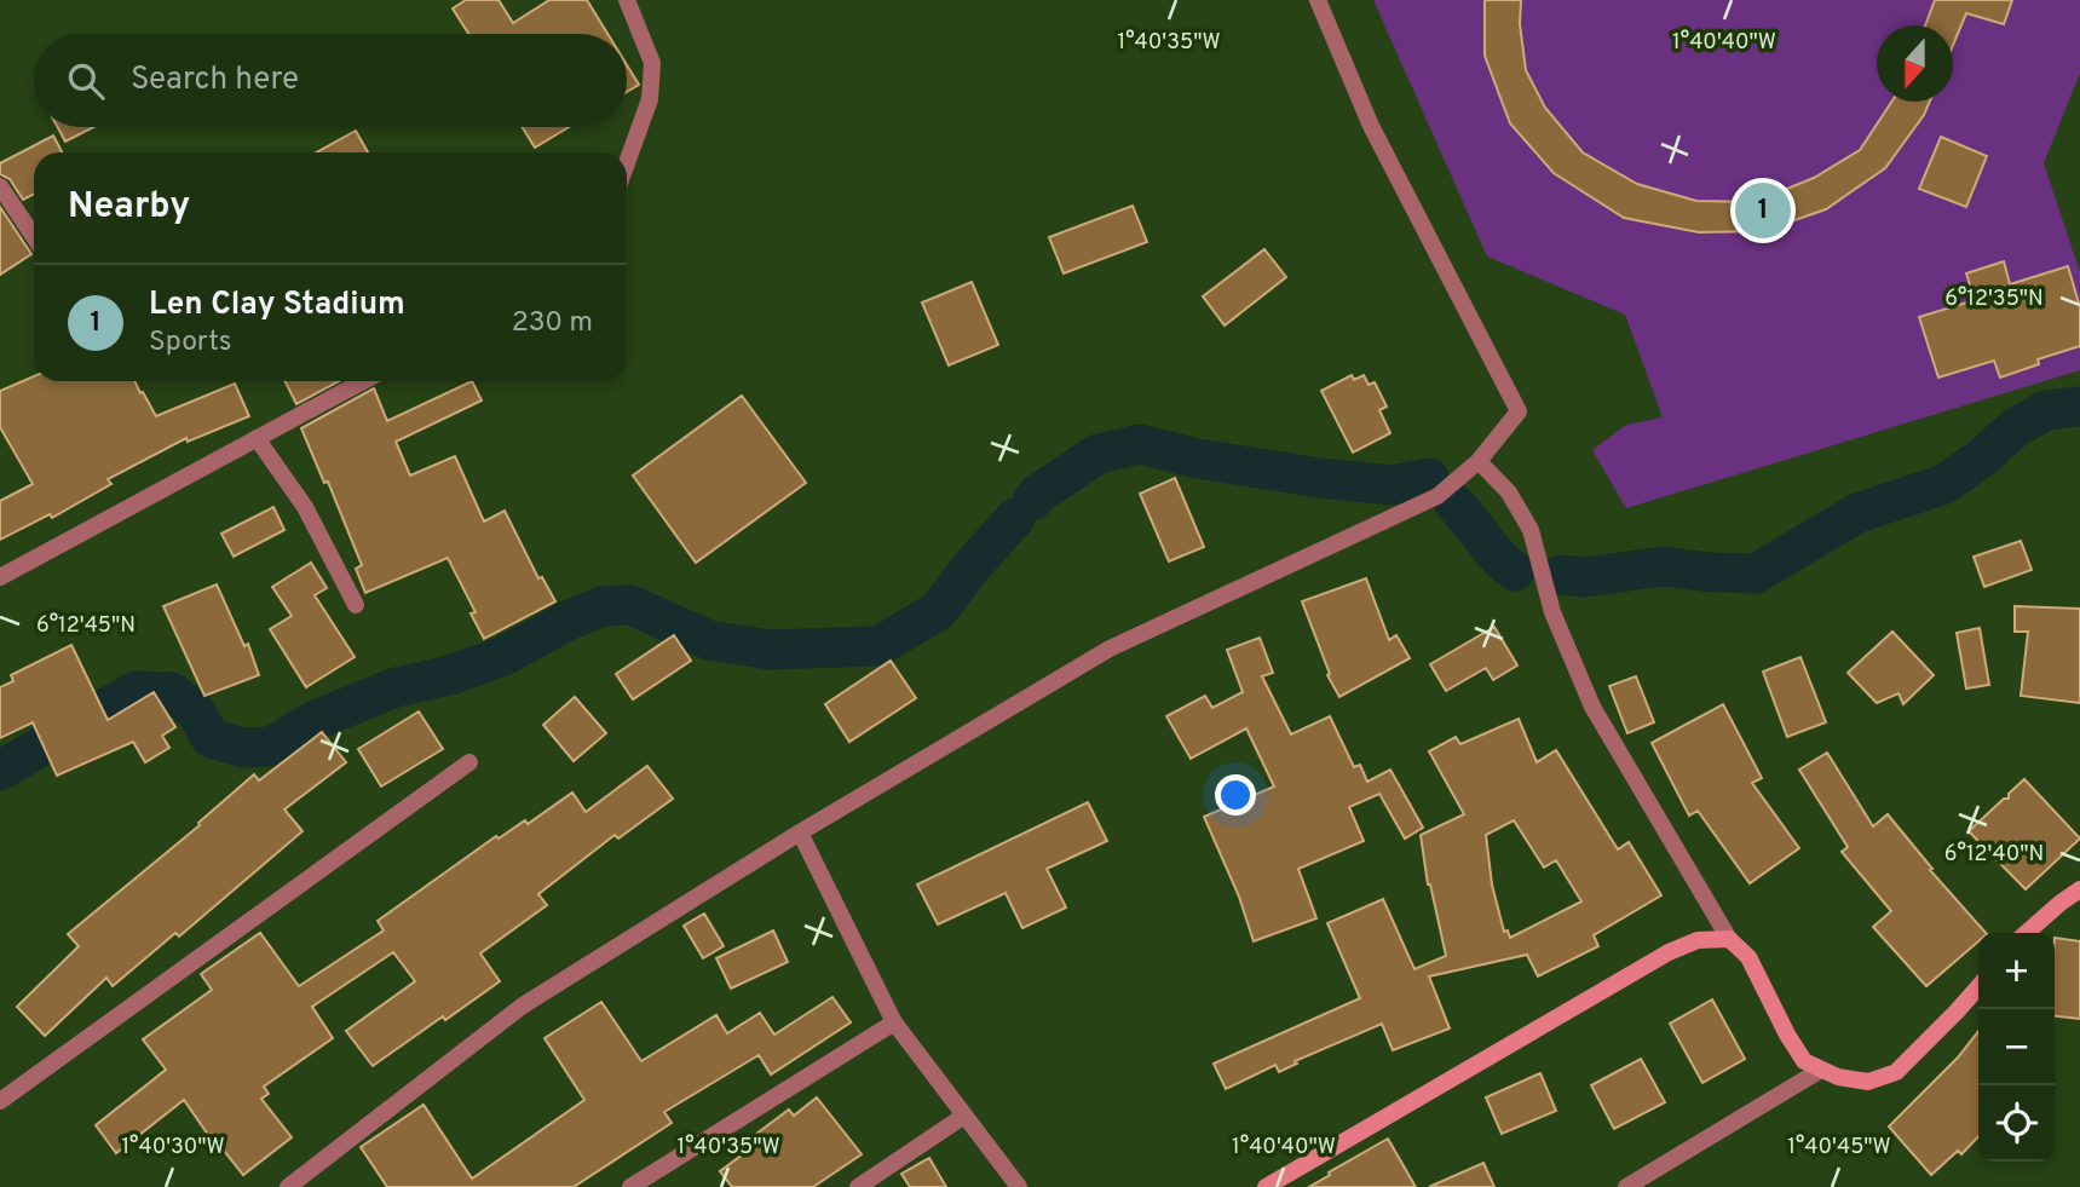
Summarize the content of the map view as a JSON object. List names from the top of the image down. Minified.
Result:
{"north":"bottom","page":{"search":"Search here","heading":"Nearby","pins":"1","list":[{"mark":"1","name":"Len Clay Stadium","note":"Sports","value":"230 m"}],"map_buttons":["+","−"]},"coordinates":["1°40'35\"W","1°40'40\"W","6°12'35\"N","6°12'45\"N","6°12'40\"N","1°40'30\"W","1°40'45\"W"]}
